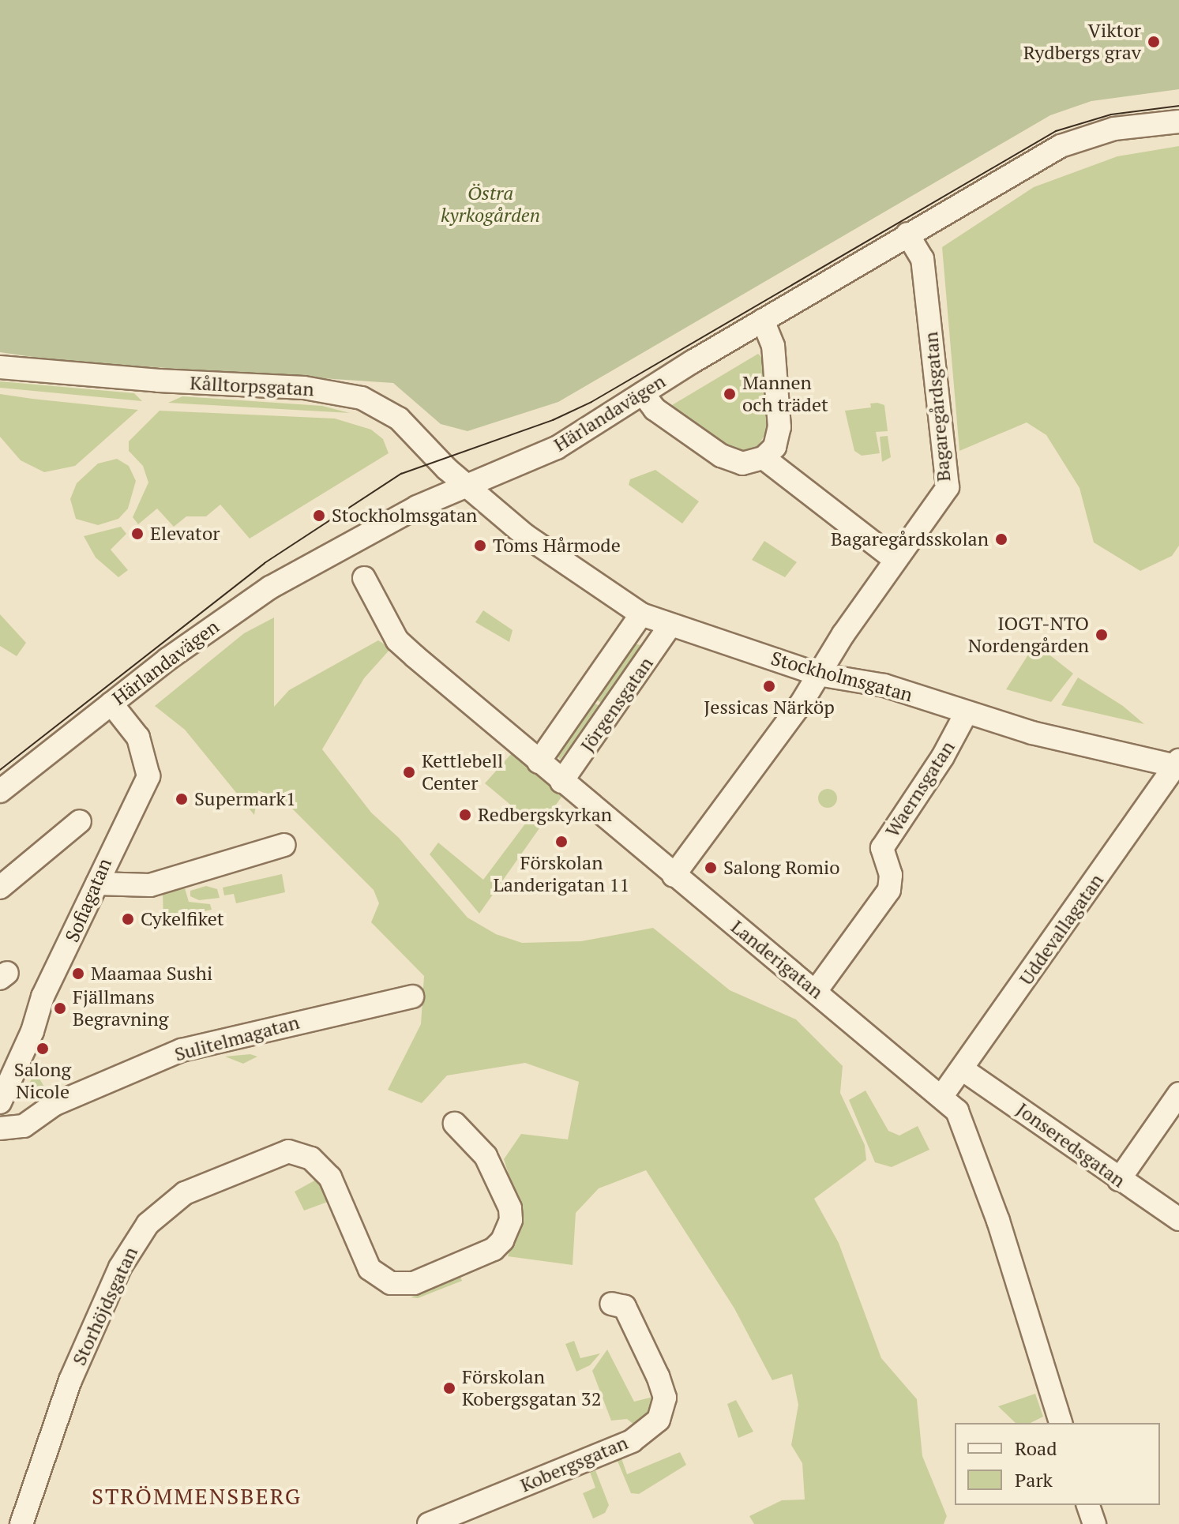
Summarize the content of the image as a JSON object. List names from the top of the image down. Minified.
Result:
{"streets":{"street":["Kålltorpsgatan","Bagaregårdsgatan","Härlandavägen","Stockholmsgatan","Jörgensgatan","Waernsgatan","Sofiagatan","Uddevallagatan","Landerigatan","Sulitelmagatan","Jonseredsgatan","Storhöjdsgatan","Kobergsgatan"]},"crossings":[["Kålltorpsgatan","Härlandavägen"],["Kålltorpsgatan","Stockholmsgatan"],["Bagaregårdsgatan","Härlandavägen"],["Bagaregårdsgatan","Stockholmsgatan"],["Bagaregårdsgatan","Landerigatan"],["Härlandavägen","Stockholmsgatan"],["Härlandavägen","Sofiagatan"],["Stockholmsgatan","Jörgensgatan"],["Stockholmsgatan","Waernsgatan"],["Stockholmsgatan","Uddevallagatan"],["Jörgensgatan","Landerigatan"],["Waernsgatan","Landerigatan"],["Uddevallagatan","Landerigatan"],["Uddevallagatan","Jonseredsgatan"]],"districts":["STRÖMMENSBERG"],"parks":["Östra kyrkogården"],"places":["Viktor Rydbergs grav","Mannen och trädet","Stockholmsgatan","Elevator","Bagaregårdsskolan","Toms Hårmode","IOGT-NTO Nordengården","Jessicas Närköp","Kettlebell Center","Supermark1","Redbergskyrkan","Förskolan Landerigatan 11","Salong Romio","Cykelfiket","Maamaa Sushi","Fjällmans Begravning","Salong Nicole","Förskolan Kobergsgatan 32"],"legend":["Road","Park"]}
